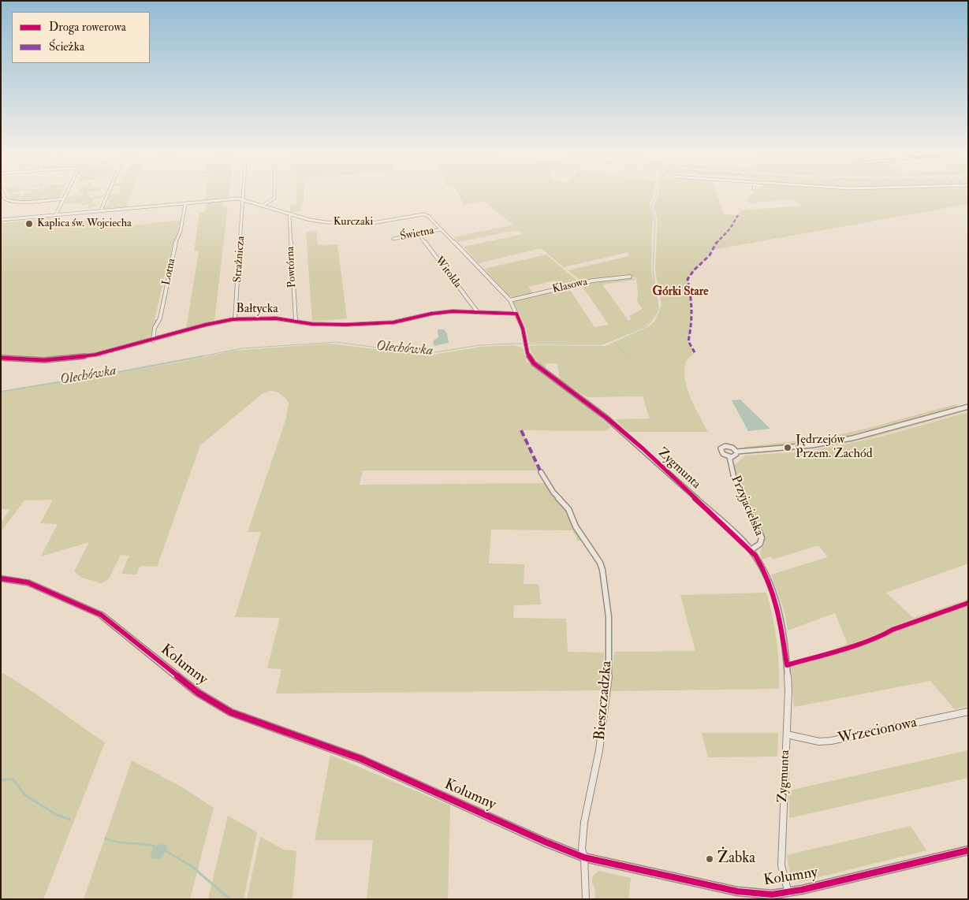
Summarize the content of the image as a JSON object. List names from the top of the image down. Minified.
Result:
{"streets":{"street":["Kurczaki","Świetna","Strażnicza","Powtórna","Lotna","Witolda","Klasowa","Bałtycka","Zygmunta","Przyjacielska","Kolumny","Bieszczadzka","Wrzecionowa"]},"crossings":[["Kurczaki","Strażnicza"],["Kurczaki","Powtórna"],["Kurczaki","Lotna"],["Kurczaki","Zygmunta"],["Świetna","Witolda"],["Świetna","Zygmunta"],["Strażnicza","Bałtycka"],["Powtórna","Bałtycka"],["Lotna","Bałtycka"],["Witolda","Bałtycka"],["Klasowa","Zygmunta"],["Bałtycka","Zygmunta"],["Zygmunta","Przyjacielska"],["Zygmunta","Kolumny"],["Zygmunta","Wrzecionowa"],["Kolumny","Bieszczadzka"]],"districts":["Górki Stare"],"water":["Olechówka"],"places":["Kaplica św. Wojciecha","Jędrzejów Przem. Zachód","Żabka"],"legend":["Droga rowerowa","Ścieżka"]}
